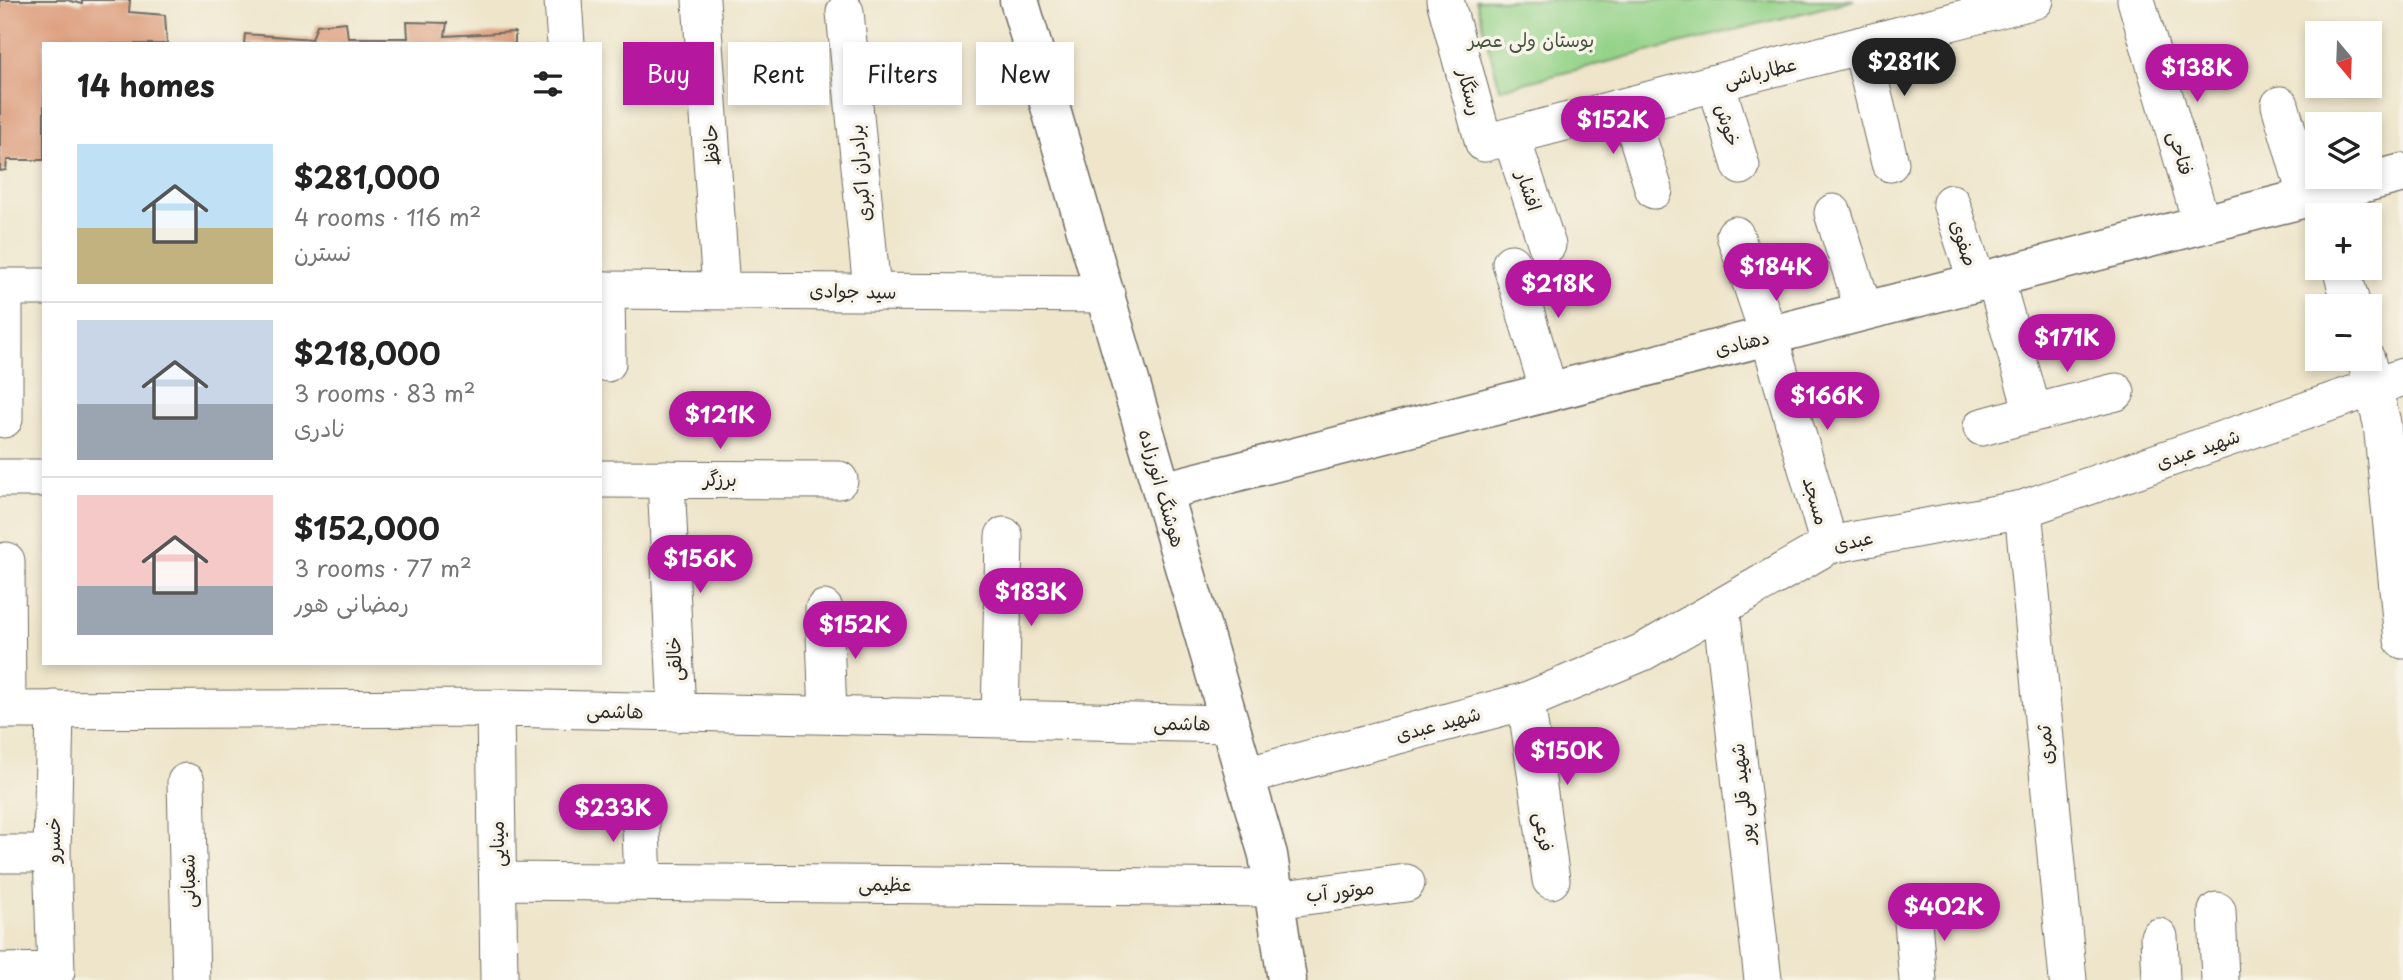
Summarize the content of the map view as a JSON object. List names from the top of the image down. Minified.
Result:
{"streets":{"main road":["دهنادی","هوشنگ انورزاده"],"street":["عطارباشی","رستگار","خوش","حافظ","فتاحی","برادران اکبری","افشار","صفوی","سید جوادی","شهید عبدی","برزگر","مسجد","عبدی","خالقی","هاشمی","ثمری","شهید قلی پور","فرعی","خسرو","مینایی","شعبانی","عظیمی","موتور آب"]},"crossings":[["عطارباشی","رستگار"],["عطارباشی","خوش"],["عطارباشی","افشار"],["رستگار","افشار"],["حافظ","سید جوادی"],["فتاحی","دهنادی"],["برادران اکبری","سید جوادی"],["صفوی","دهنادی"],["سید جوادی","هوشنگ انورزاده"],["دهنادی","هوشنگ انورزاده"],["دهنادی","مسجد"],["شهید عبدی","هوشنگ انورزاده"],["شهید عبدی","عبدی"],["شهید عبدی","ثمری"],["شهید عبدی","شهید قلی پور"],["شهید عبدی","فرعی"],["برزگر","خالقی"],["هوشنگ انورزاده","هاشمی"],["هوشنگ انورزاده","عظیمی"],["هوشنگ انورزاده","موتور آب"],["مسجد","عبدی"],["عبدی","ثمری"],["عبدی","شهید قلی پور"],["خالقی","هاشمی"],["هاشمی","خسرو"],["هاشمی","مینایی"],["مینایی","عظیمی"],["عظیمی","موتور آب"]],"parks":["بوستان ولی عصر"],"north":"bottom","page":{"map_buttons":["+","−"],"price":["$281K","$138K","$152K","$184K","$218K","$171K","$166K","$121K","$156K","$183K","$152K","$150K","$233K","$402K"],"chip":["Buy","Rent","Filters","New"],"heading":"14 homes","list":[{"name":"$281,000","note":"4 rooms · 116 m² · نسترن"},{"name":"$218,000","note":"3 rooms · 83 m² · نادری"},{"name":"$152,000","note":"3 rooms · 77 m² · رمضانی هور"}]}}
